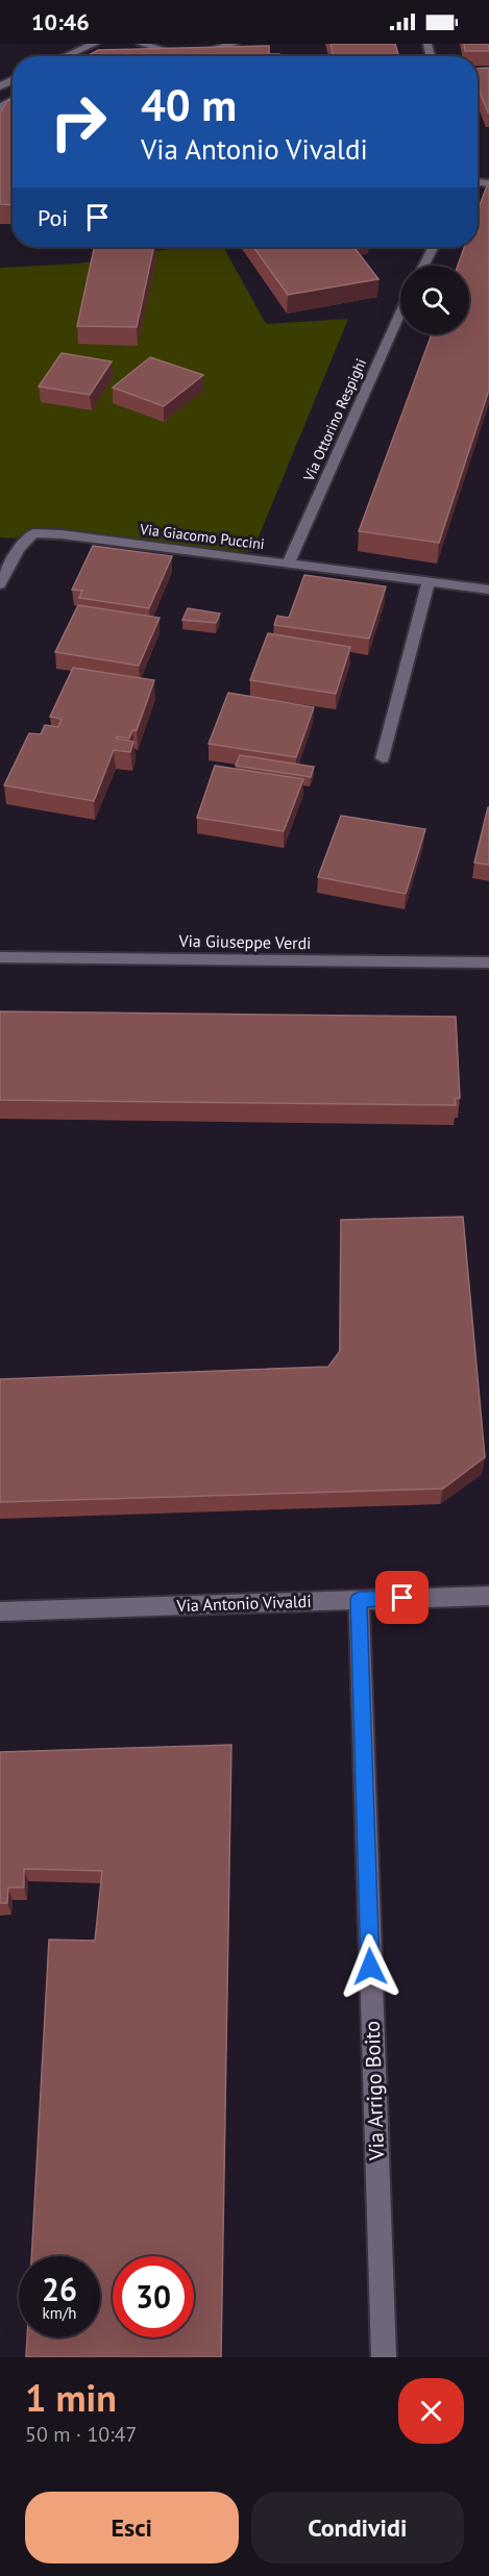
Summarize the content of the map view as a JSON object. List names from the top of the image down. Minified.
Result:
{"streets":{"street":["Via Ottorino Respighi","Via Giacomo Puccini","Via Giuseppe Verdi","Via Antonio Vivaldi","Via Arrigo Boito"]},"crossings":[["Via Ottorino Respighi","Via Giacomo Puccini"],["Via Antonio Vivaldi","Via Arrigo Boito"]],"page":{"status":"10:46","turn":["40 m","Via Antonio Vivaldi"],"then":"Poi","speed":"26 km/h","limit":"30","heading":["1 min","50 m · 10:47"],"buttons":["Esci","Condividi"]}}
